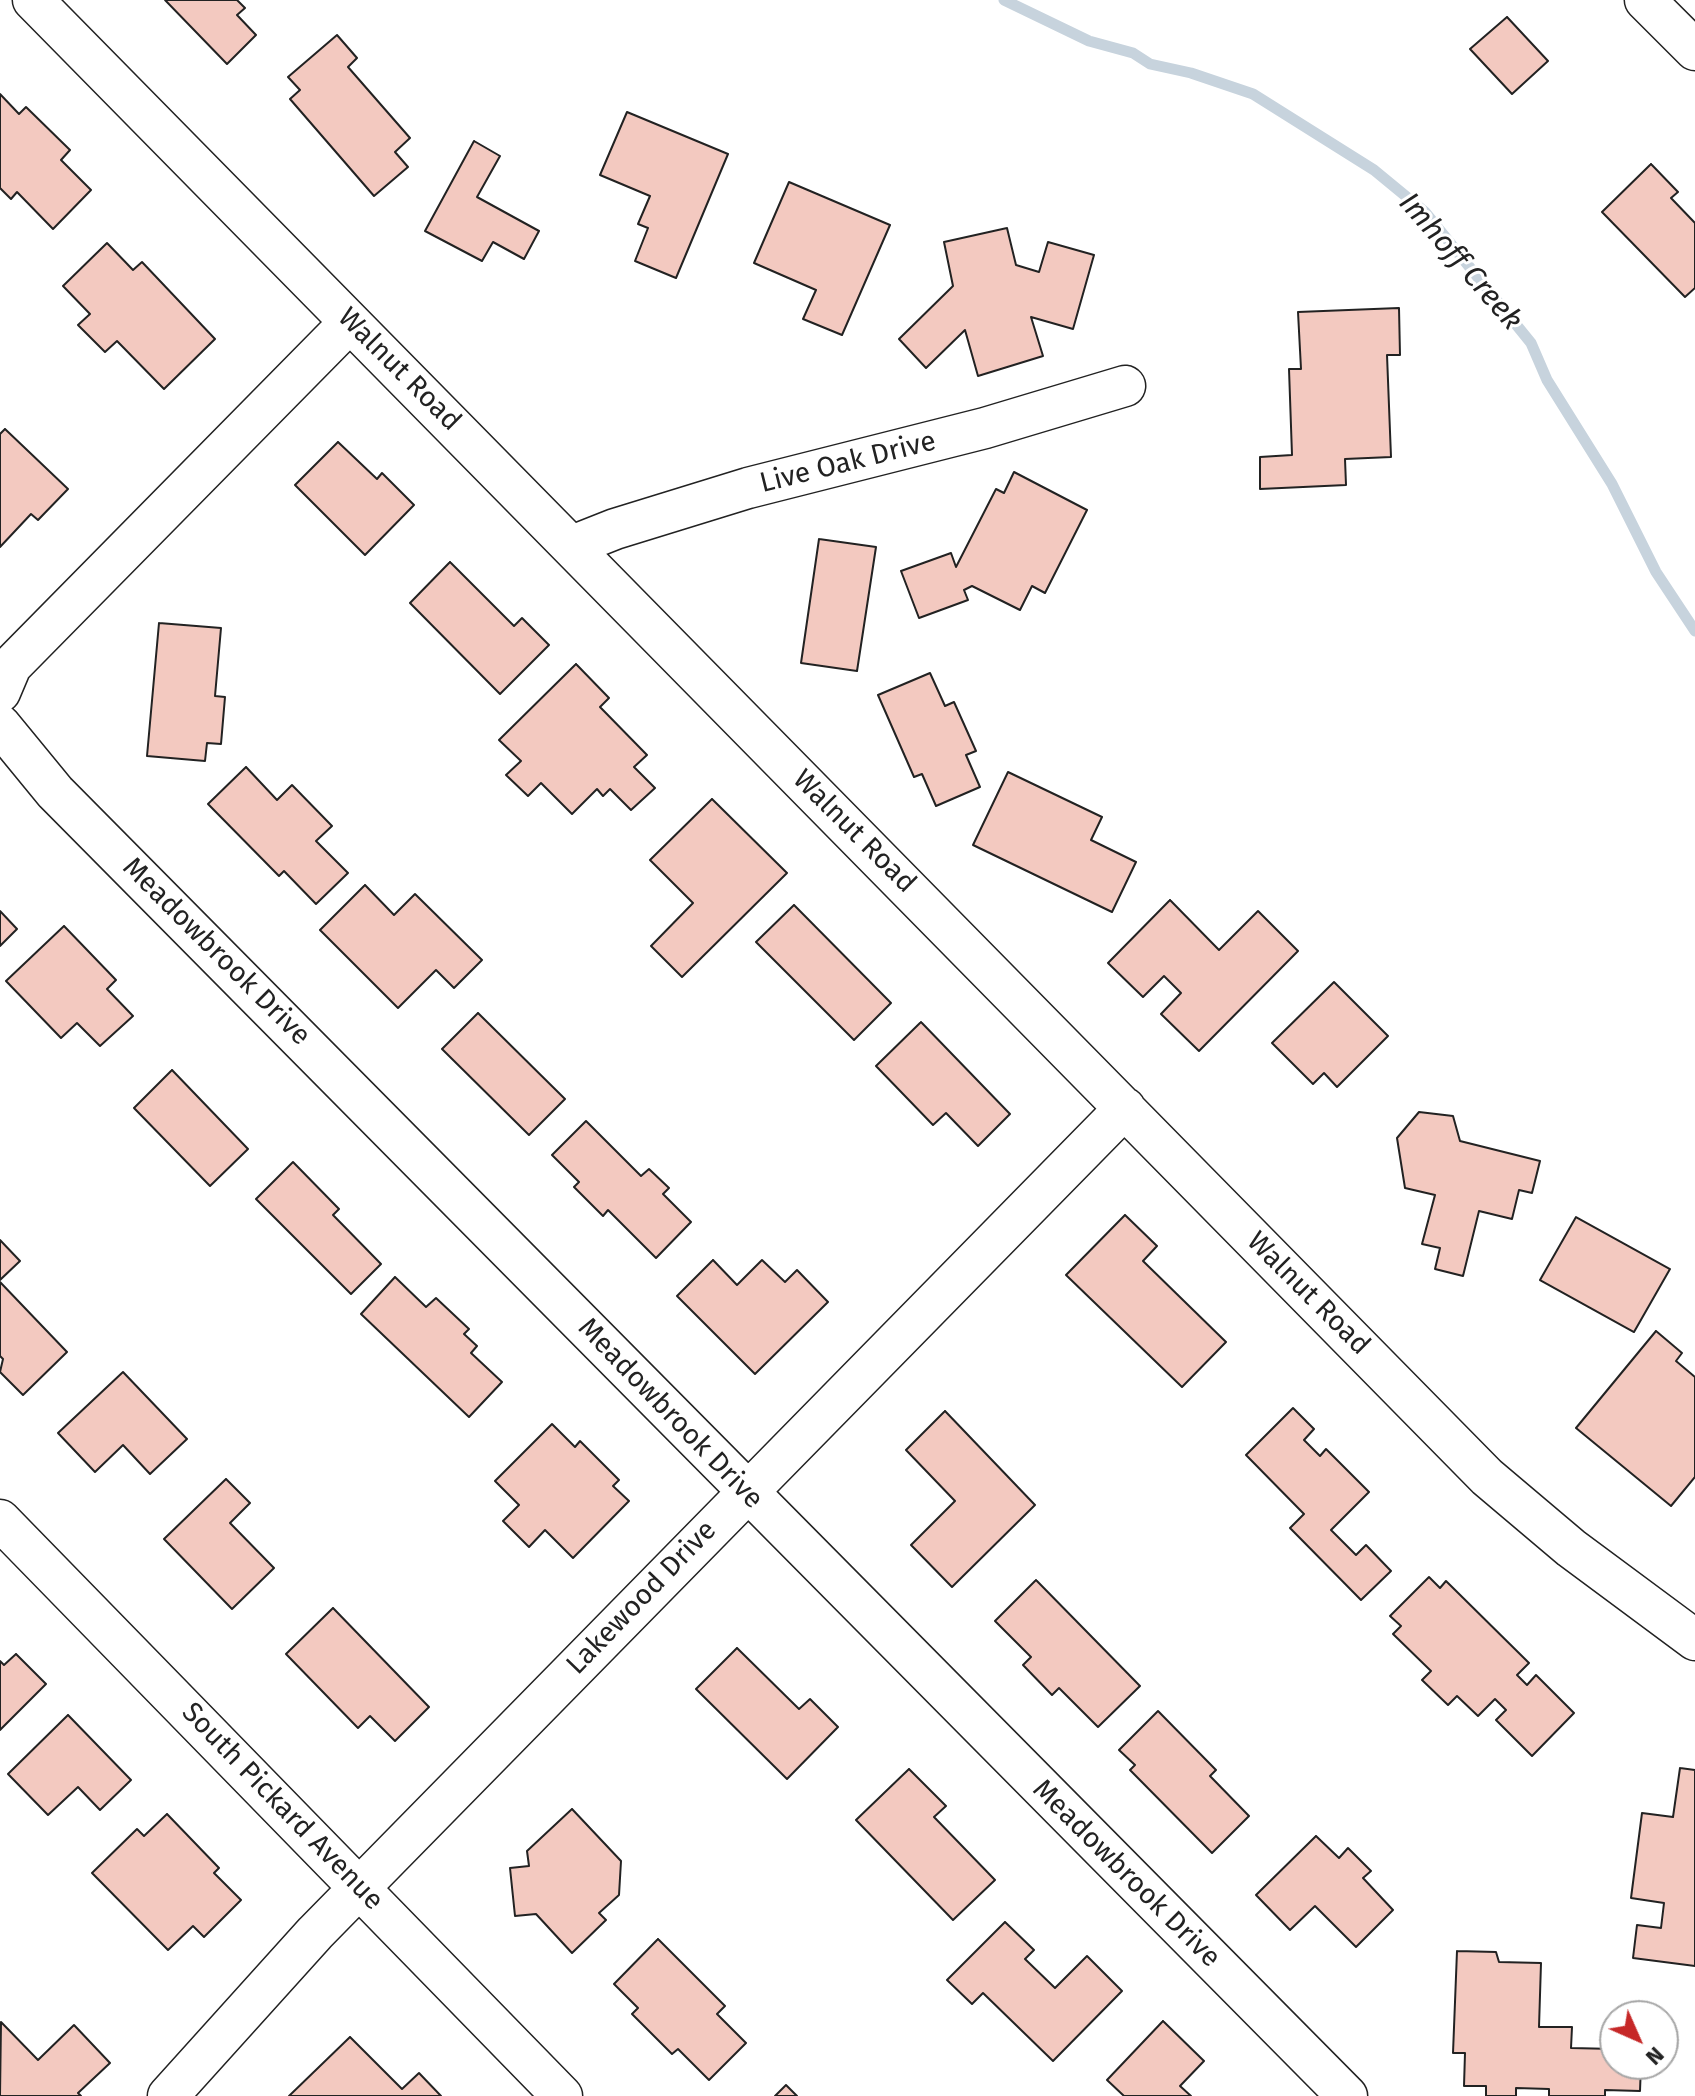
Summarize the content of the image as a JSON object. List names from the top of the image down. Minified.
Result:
{"streets":{"street":["Walnut Road","Live Oak Drive","Meadowbrook Drive","Lakewood Drive","South Pickard Avenue"]},"crossings":[["Walnut Road","Live Oak Drive"],["Walnut Road","Lakewood Drive"],["Meadowbrook Drive","Lakewood Drive"],["Lakewood Drive","South Pickard Avenue"]],"water":["Imhoff Creek"],"north":"bottom right"}
